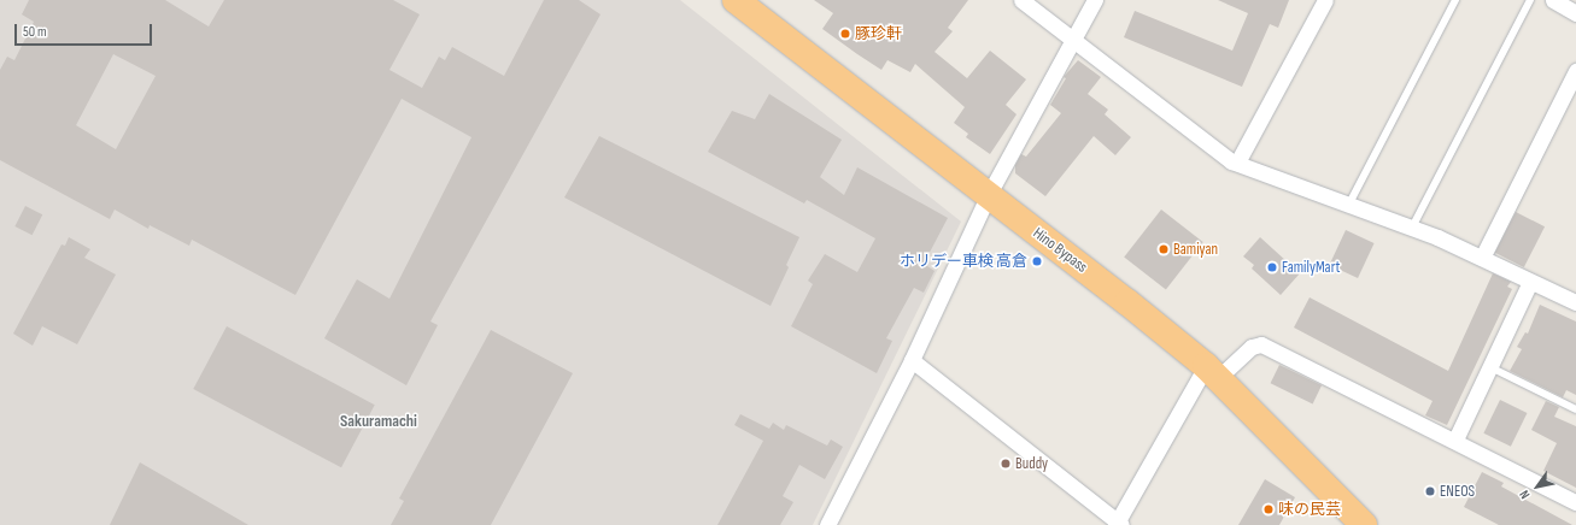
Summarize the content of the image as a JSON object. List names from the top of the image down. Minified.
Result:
{"streets":{"highway":["Hino Bypass"]},"districts":["Sakuramachi"],"places":["豚珍軒","Bamiyan","ホリデー車検 高倉","FamilyMart","Buddy","ENEOS","味の民芸"],"scale_bar":"50 m","north":"bottom left"}
